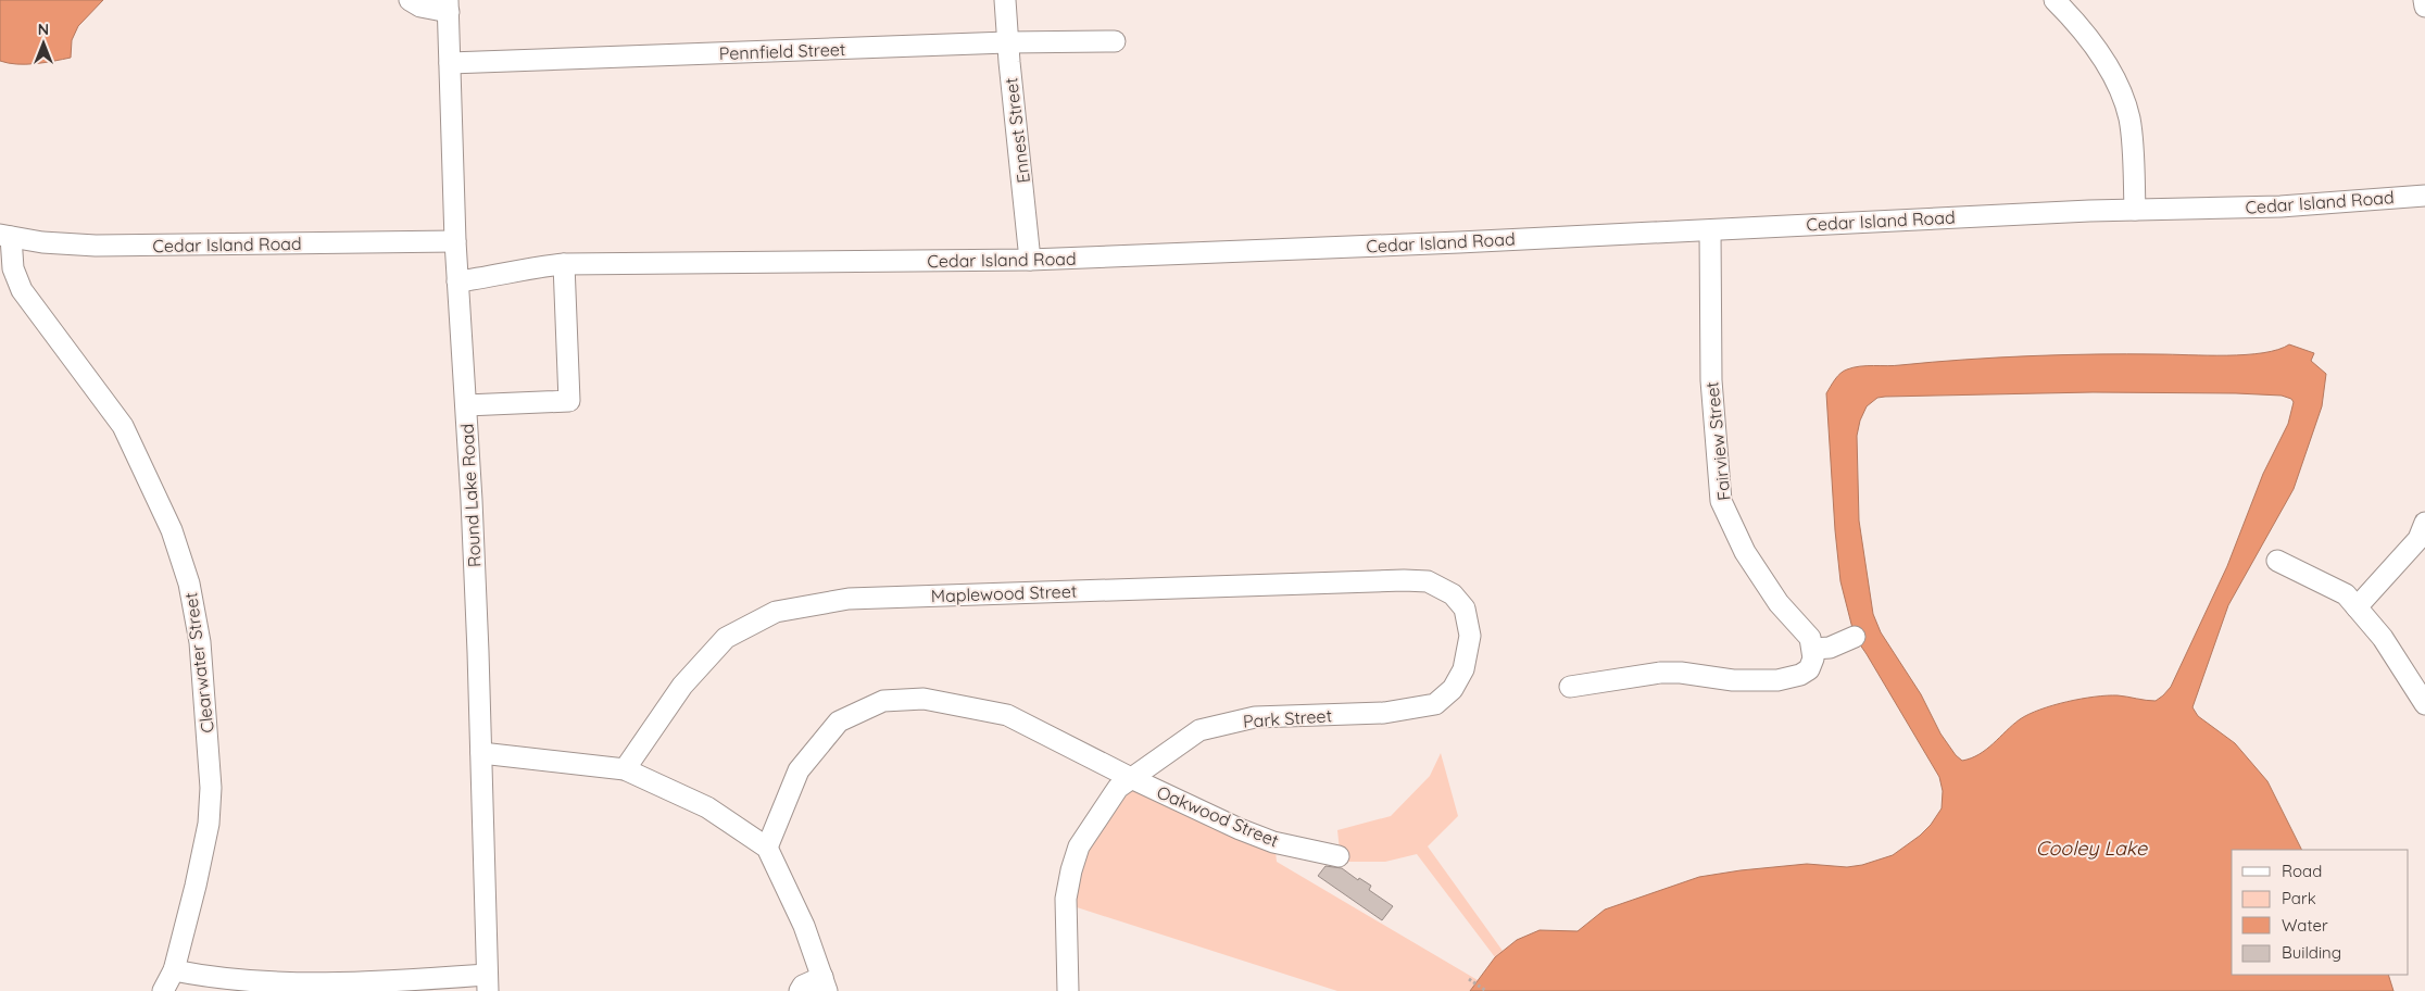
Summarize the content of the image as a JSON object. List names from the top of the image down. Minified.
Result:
{"streets":{"street":["Pennfield Street","Ennest Street","Cedar Island Road","Fairview Street","Round Lake Road","Maplewood Street","Clearwater Street","Park Street","Oakwood Street"]},"crossings":[["Pennfield Street","Ennest Street"],["Pennfield Street","Round Lake Road"],["Ennest Street","Cedar Island Road"],["Cedar Island Road","Fairview Street"],["Cedar Island Road","Round Lake Road"],["Cedar Island Road","Clearwater Street"],["Maplewood Street","Park Street"],["Park Street","Oakwood Street"]],"water":["Cooley Lake"],"legend":["Road","Park","Water","Building"],"north":"top"}
